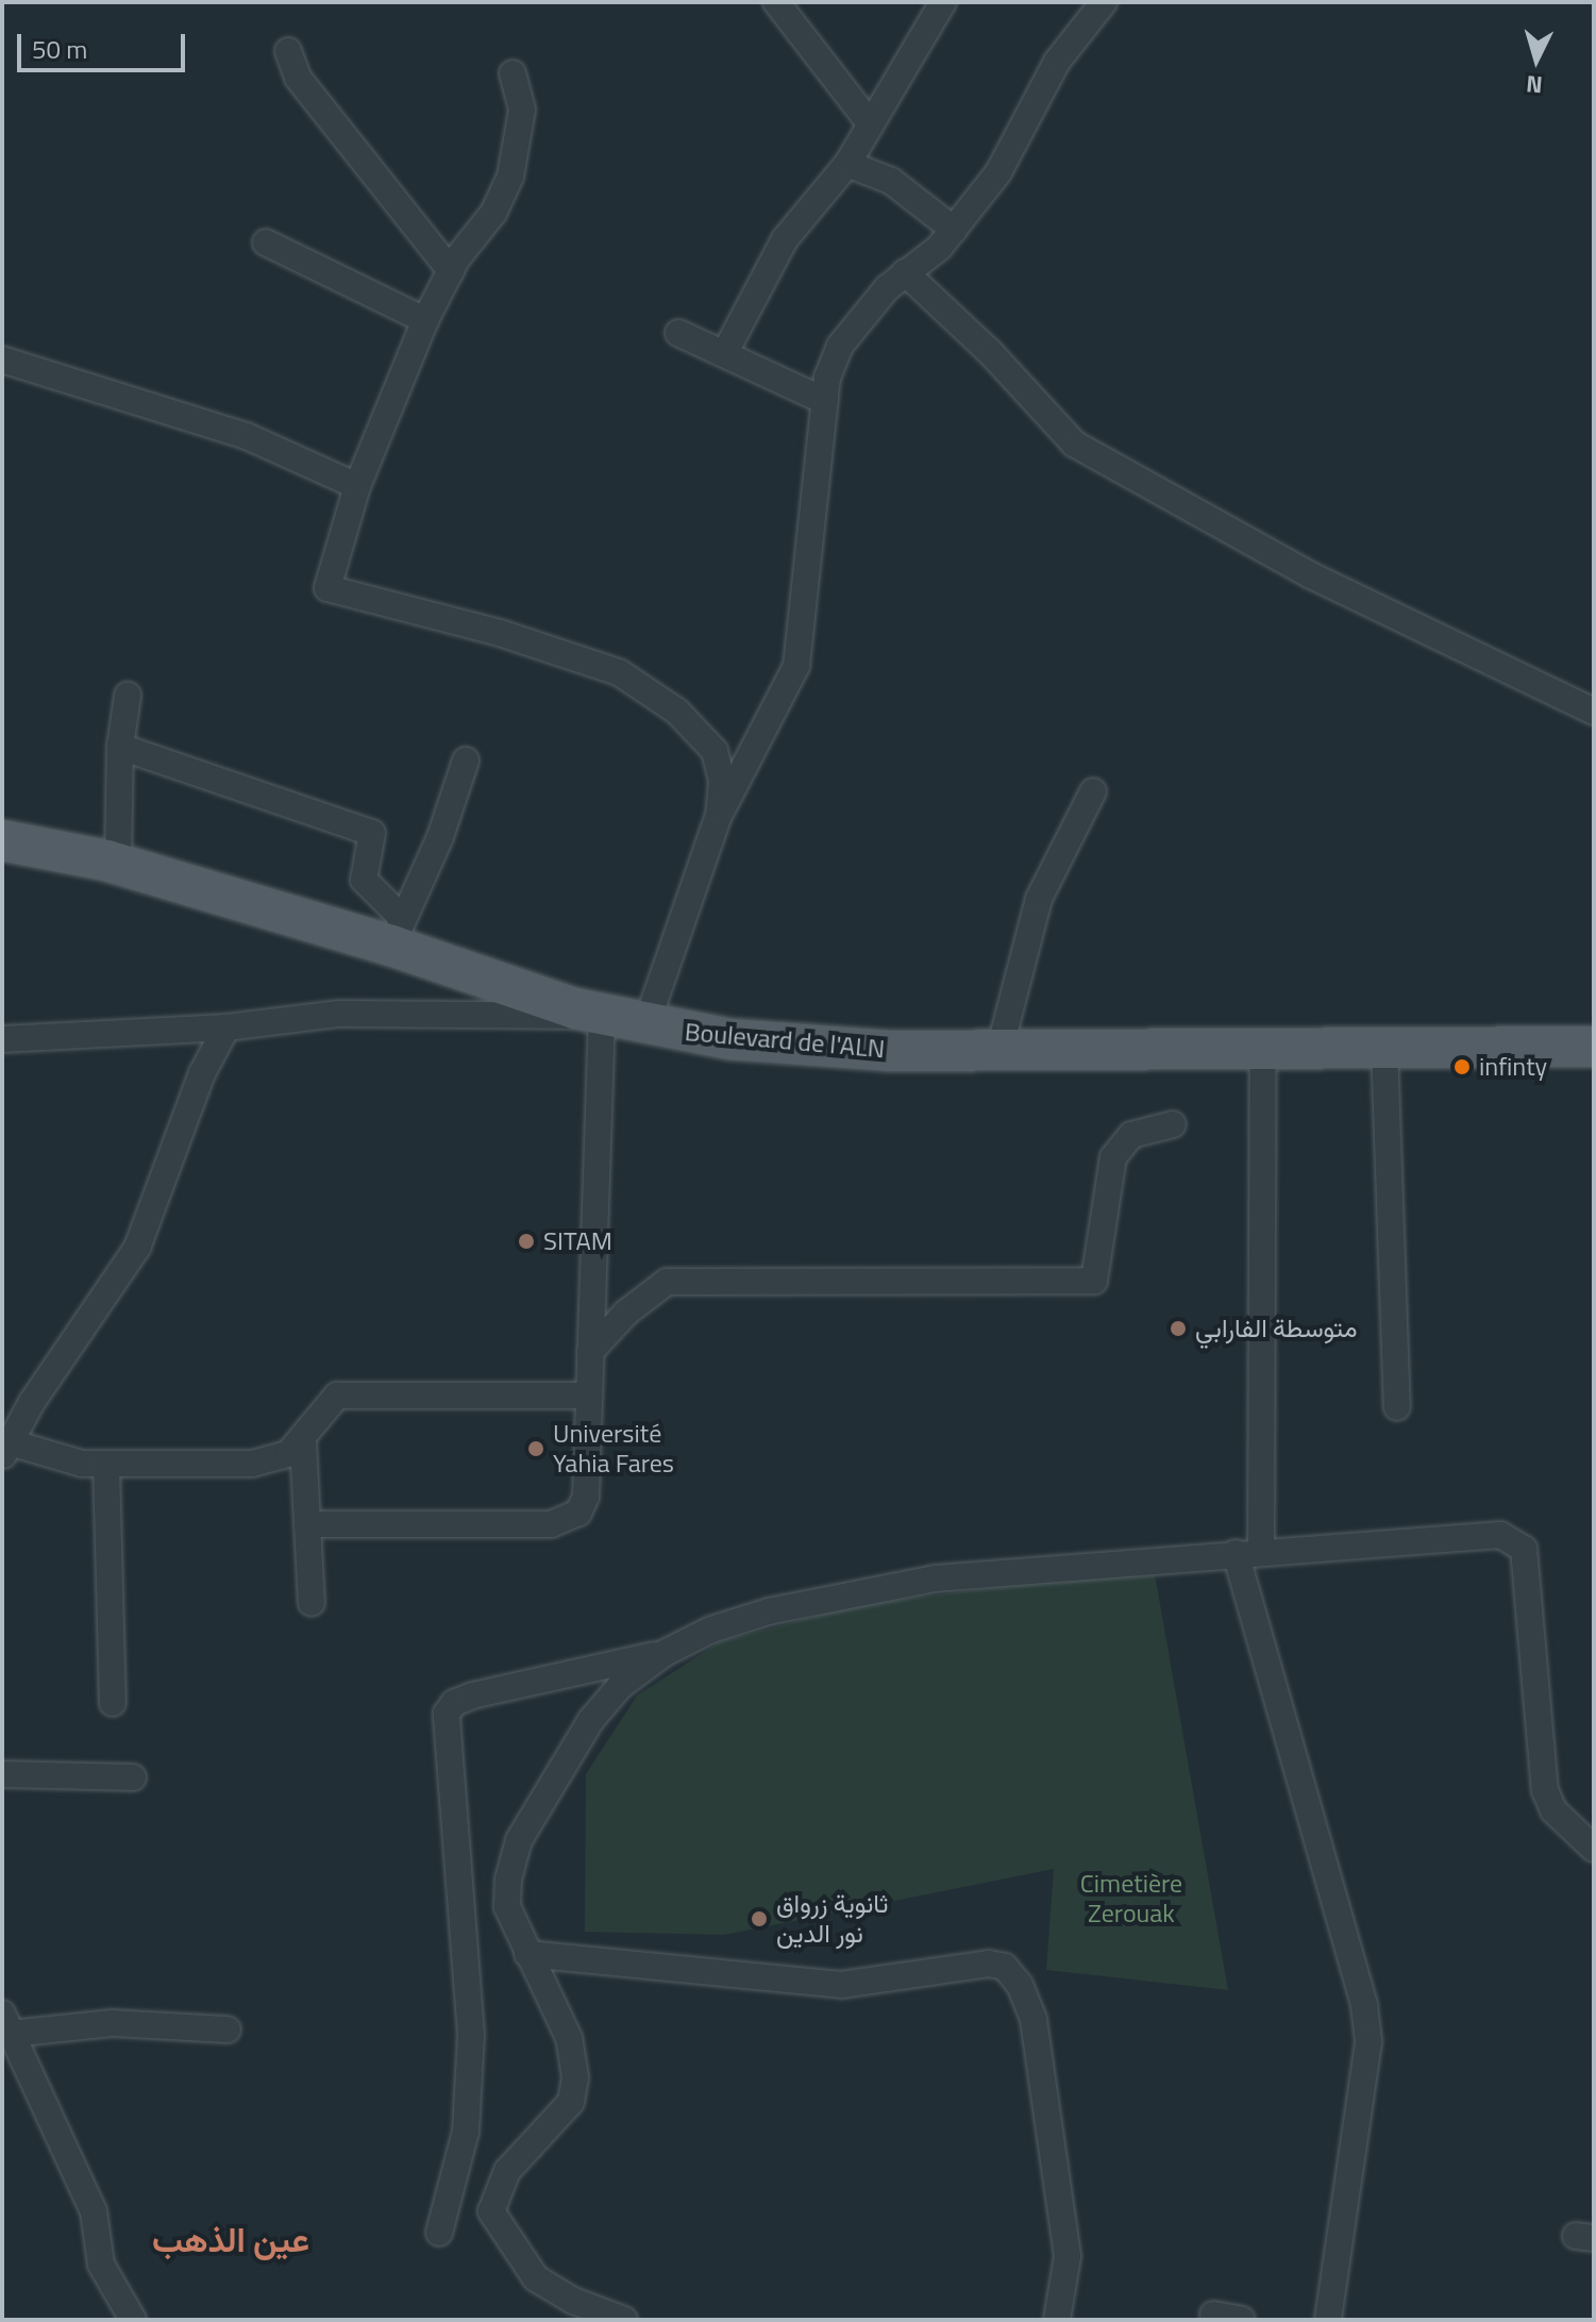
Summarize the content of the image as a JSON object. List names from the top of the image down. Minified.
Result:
{"streets":{"main road":["Boulevard de l'ALN"]},"districts":["عين الذهب"],"parks":["Cimetière Zerouak"],"places":["infinty","SITAM","متوسطة الفارابي","Université Yahia Fares","ثانوية زرواق نور الدين"],"scale_bar":"50 m","north":"bottom"}
